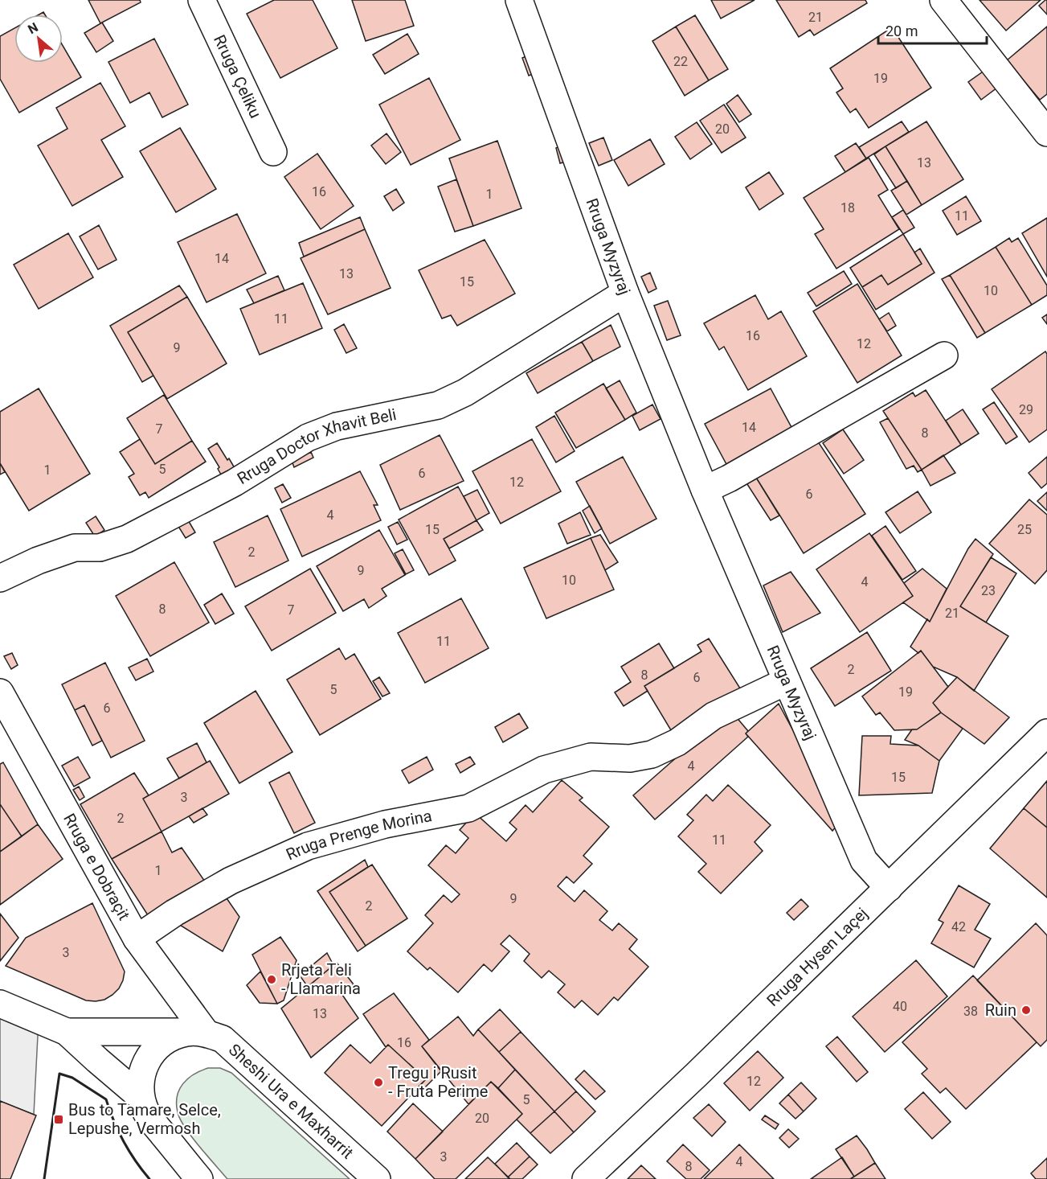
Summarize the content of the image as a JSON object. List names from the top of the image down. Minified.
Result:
{"streets":{"street":["Rruga Çeliku","Rruga Myzyraj","Rruga Doctor Xhavit Beli","Rruga Prenge Morina","Rruga e Dobraçit","Rruga Hysen Laçej","Sheshi Ura e Maxharrit"]},"crossings":[["Rruga Myzyraj","Rruga Doctor Xhavit Beli"],["Rruga Myzyraj","Rruga Prenge Morina"],["Rruga Myzyraj","Rruga Hysen Laçej"],["Rruga Prenge Morina","Rruga e Dobraçit"],["Rruga e Dobraçit","Sheshi Ura e Maxharrit"]],"places":{"other":["Rrjeta Teli - Llamarina","Ruin","Tregu i Rusit - Fruta Perime"],"transit":["Bus to Tamare, Selce, Lepushe, Vermosh"]},"house_numbers":["21","22","19","20","13","16","1","18","11","14","13","15","10","11","16","12","9","29","14","7","8","5","1","6","12","6","4","15","25","2","9","10","4","23","8","7","21","11","2","8","6","5","19","6","4","15","3","2","11","1","9","2","42","3","40","38","13","16","12","5","20","3","4","8"],"scale_bar":"20 m","north":"top left"}
